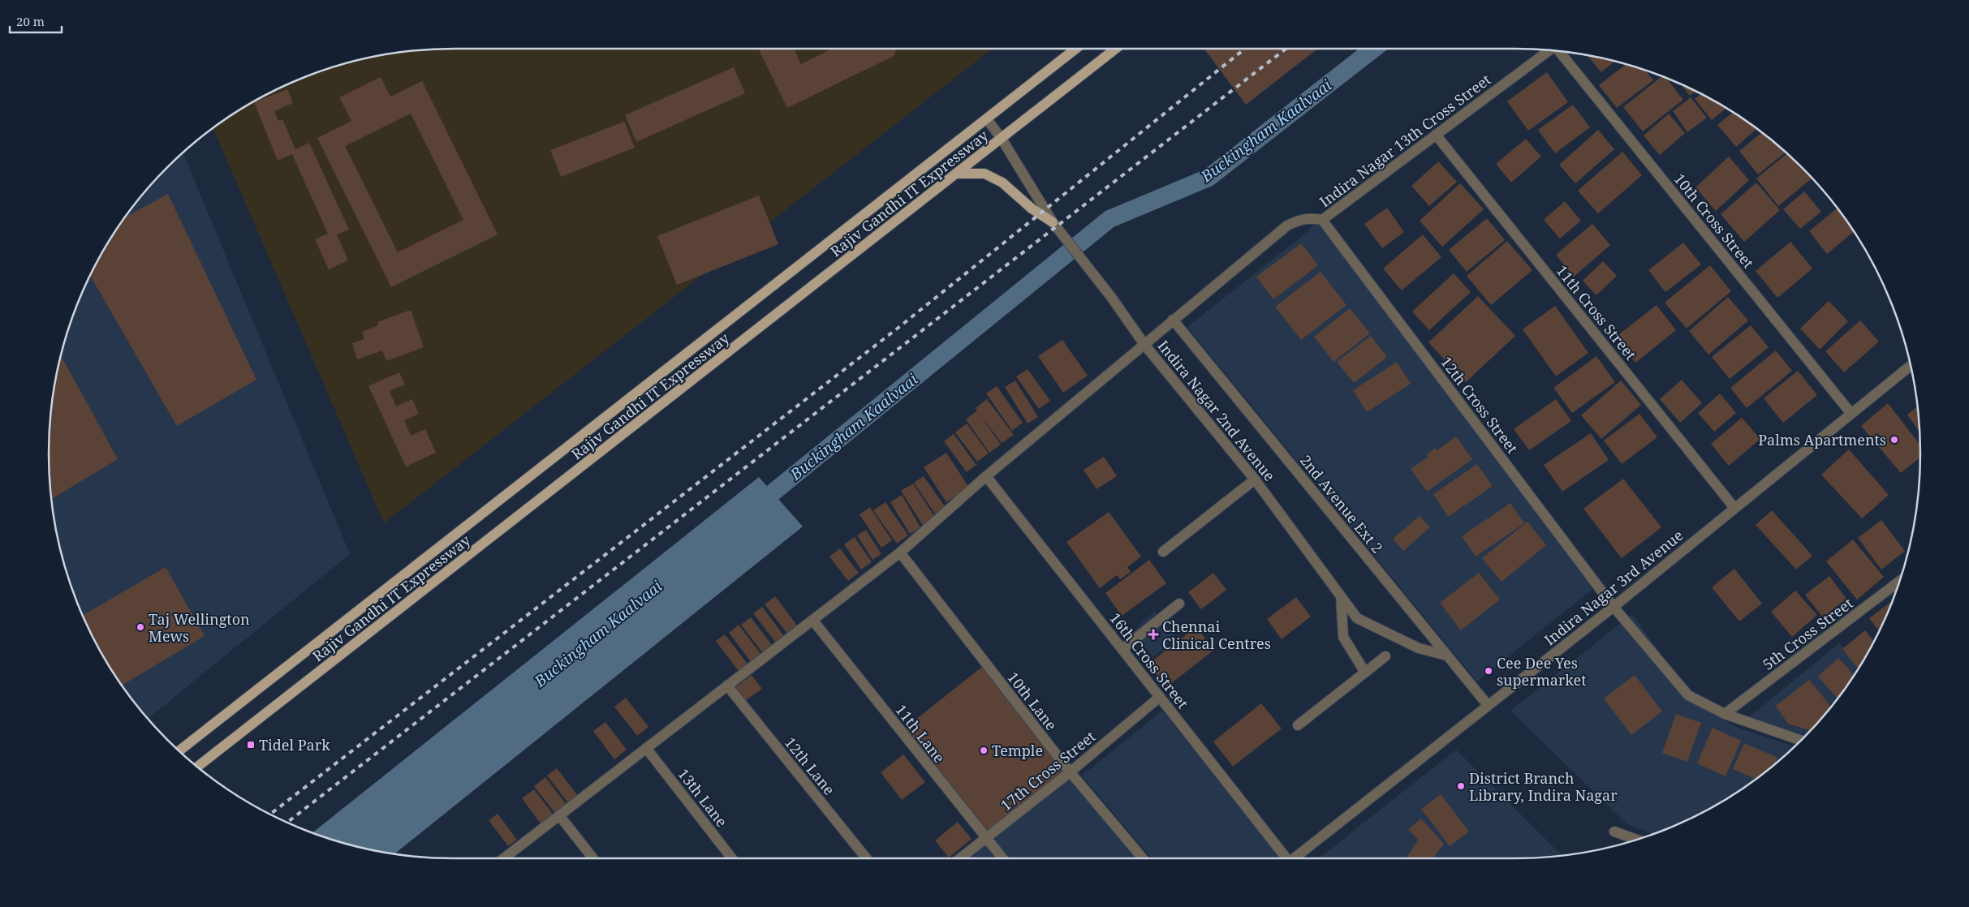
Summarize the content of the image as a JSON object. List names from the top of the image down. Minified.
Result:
{"streets":{"main road":["Rajiv Gandhi IT Expressway"],"street":["Indira Nagar 13th Cross Street","10th Cross Street","11th Cross Street","12th Cross Street","Indira Nagar 2nd Avenue","2nd Avenue Ext 2","Indira Nagar 3rd Avenue","5th Cross Street","16th Cross Street","10th Lane","11th Lane","12th Lane","17th Cross Street","13th Lane"]},"crossings":[["Indira Nagar 13th Cross Street","11th Cross Street"],["Indira Nagar 13th Cross Street","12th Cross Street"],["Indira Nagar 13th Cross Street","Indira Nagar 2nd Avenue"],["Indira Nagar 13th Cross Street","2nd Avenue Ext 2"],["Indira Nagar 13th Cross Street","16th Cross Street"],["Indira Nagar 13th Cross Street","10th Lane"],["Indira Nagar 13th Cross Street","11th Lane"],["Indira Nagar 13th Cross Street","12th Lane"],["Indira Nagar 13th Cross Street","13th Lane"],["Rajiv Gandhi IT Expressway","Indira Nagar 2nd Avenue"],["10th Cross Street","Indira Nagar 3rd Avenue"],["11th Cross Street","Indira Nagar 3rd Avenue"],["12th Cross Street","Indira Nagar 3rd Avenue"],["12th Cross Street","5th Cross Street"],["Indira Nagar 2nd Avenue","2nd Avenue Ext 2"],["2nd Avenue Ext 2","Indira Nagar 3rd Avenue"],["16th Cross Street","17th Cross Street"],["10th Lane","17th Cross Street"],["11th Lane","17th Cross Street"]],"water":["Buckingham Kaalvaai"],"places":{"other":["Palms Apartments","Taj Wellington Mews","Cee Dee Yes supermarket","Temple","District Branch Library, Indira Nagar"],"health":["Chennai Clinical Centres"],"transit":["Tidel Park"]},"scale_bar":"20 m"}
